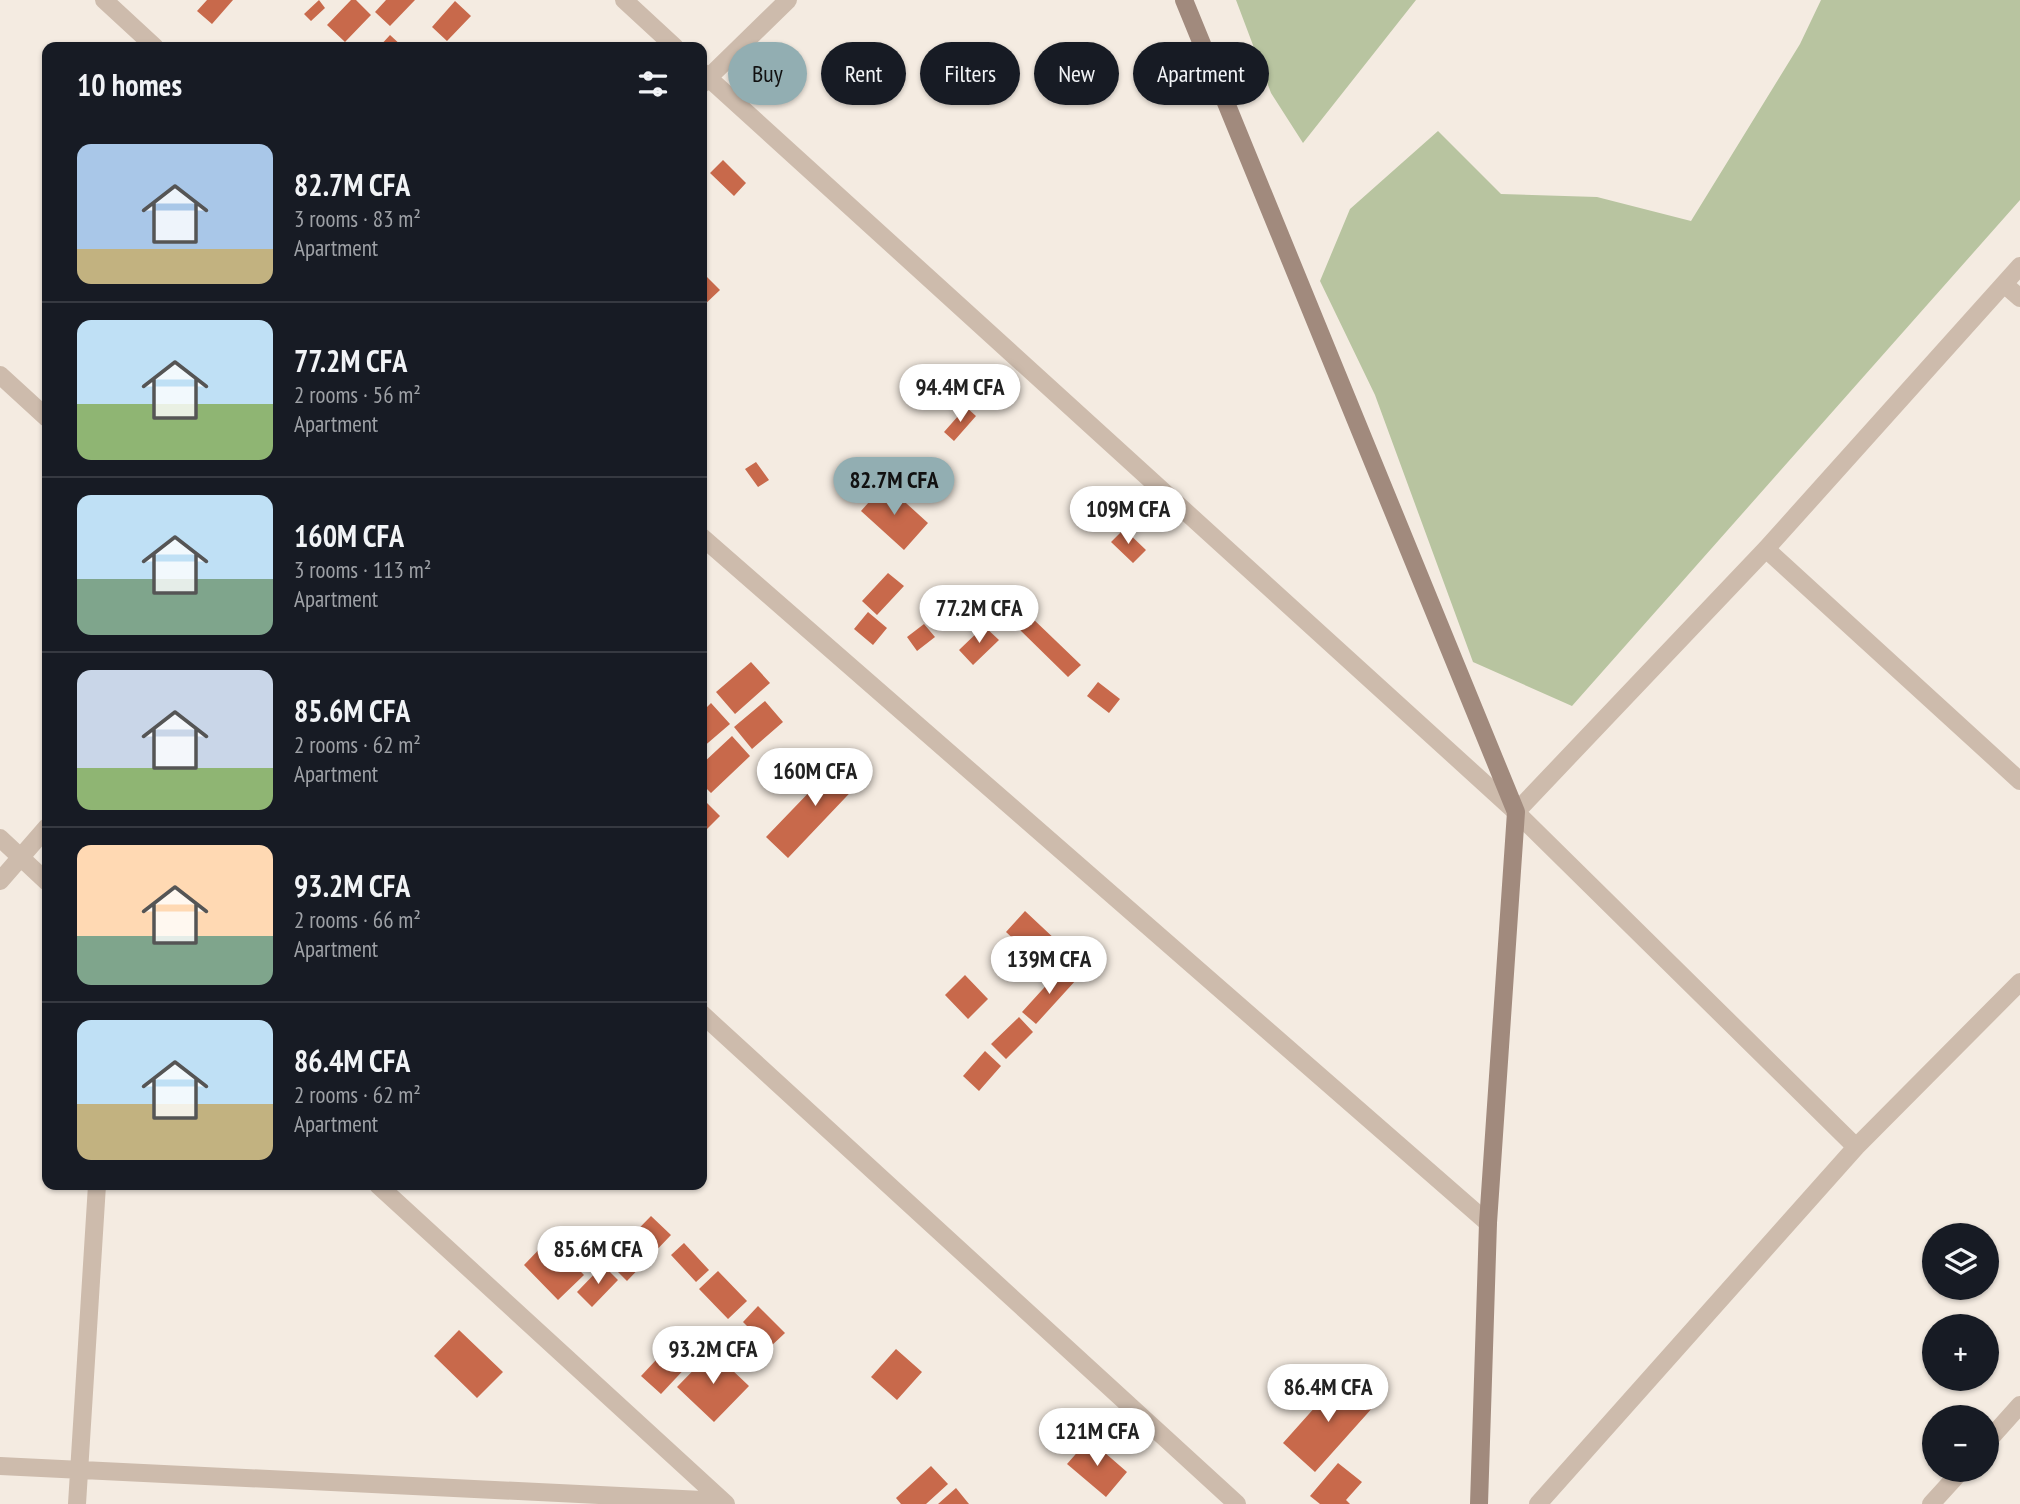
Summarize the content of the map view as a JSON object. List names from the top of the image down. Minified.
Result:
{"page":{"chip":["Buy","Rent","Filters","New","Apartment"],"heading":"10 homes","list":[{"name":"82.7M CFA","note":"3 rooms · 83 m² · Apartment"},{"name":"77.2M CFA","note":"2 rooms · 56 m² · Apartment"},{"name":"160M CFA","note":"3 rooms · 113 m² · Apartment"},{"name":"85.6M CFA","note":"2 rooms · 62 m² · Apartment"},{"name":"93.2M CFA","note":"2 rooms · 66 m² · Apartment"},{"name":"86.4M CFA","note":"2 rooms · 62 m² · Apartment"}],"price":["94.4M CFA","82.7M CFA","109M CFA","77.2M CFA","160M CFA","139M CFA","85.6M CFA","93.2M CFA","86.4M CFA","121M CFA"],"map_buttons":["+","−"]}}
